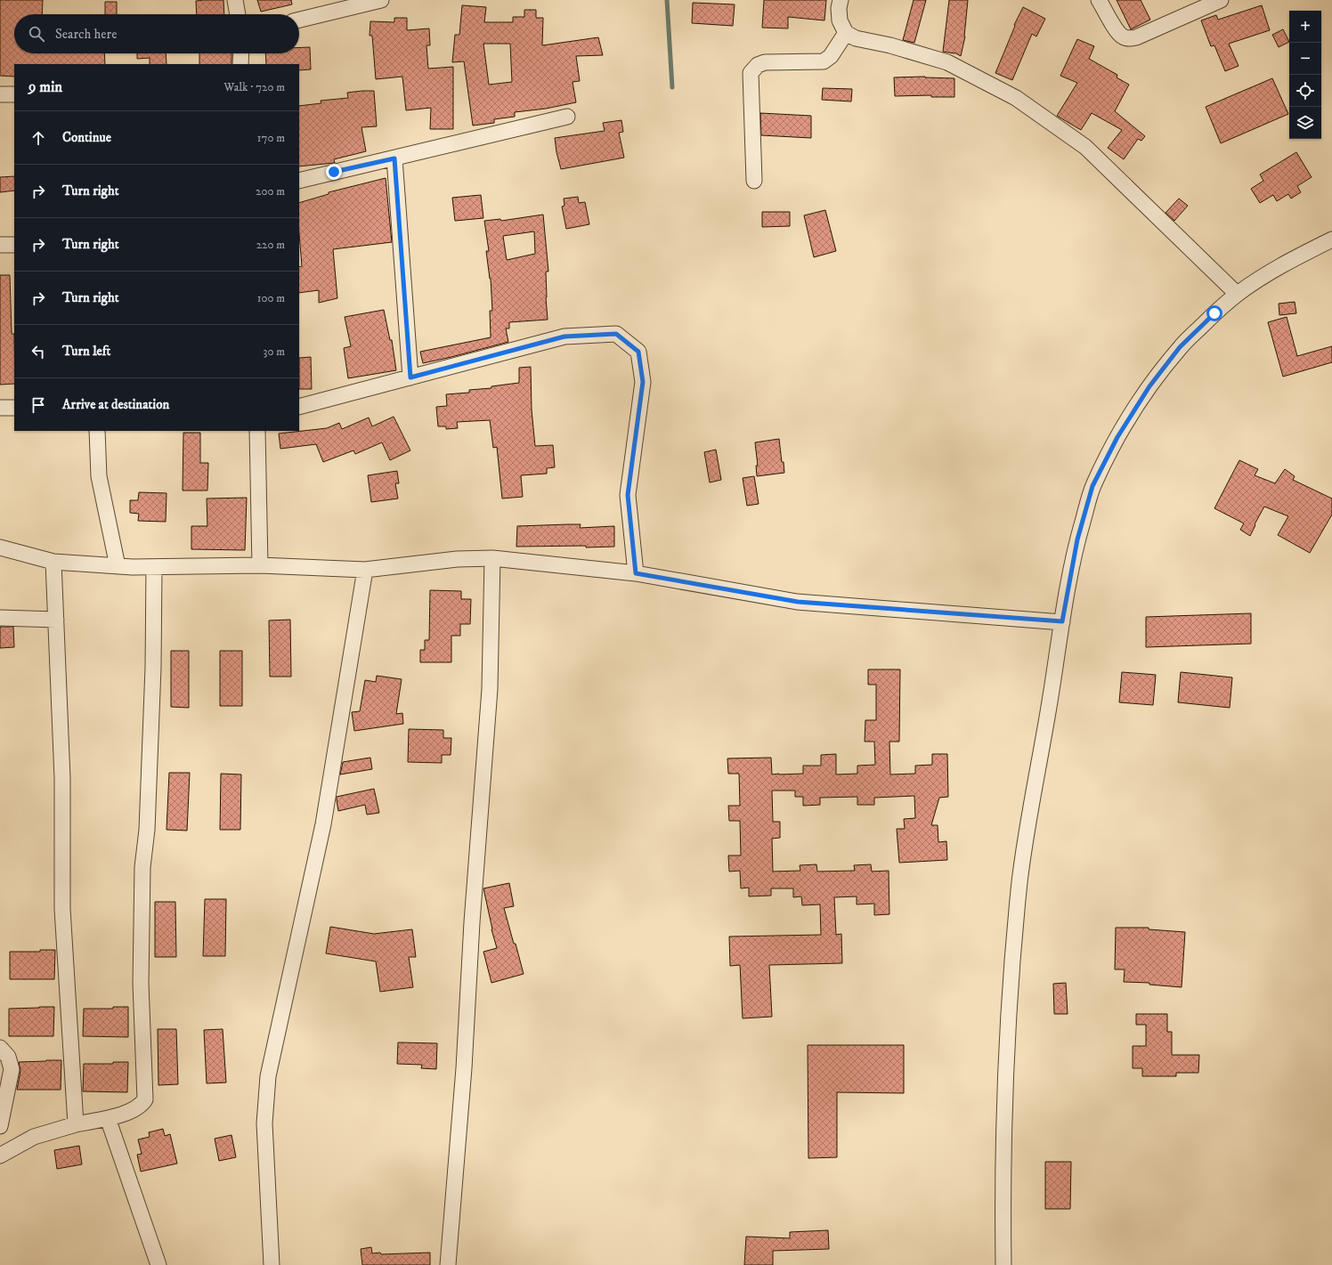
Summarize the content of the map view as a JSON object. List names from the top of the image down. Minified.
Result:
{"page":{"map_buttons":["+","−"],"search":"Search here","heading":["9 min","Walk · 720 m"],"list":[["Continue","170 m"],["Turn right","200 m"],["Turn right","220 m"],["Turn right","100 m"],["Turn left","30 m"],"Arrive at destination"]}}
